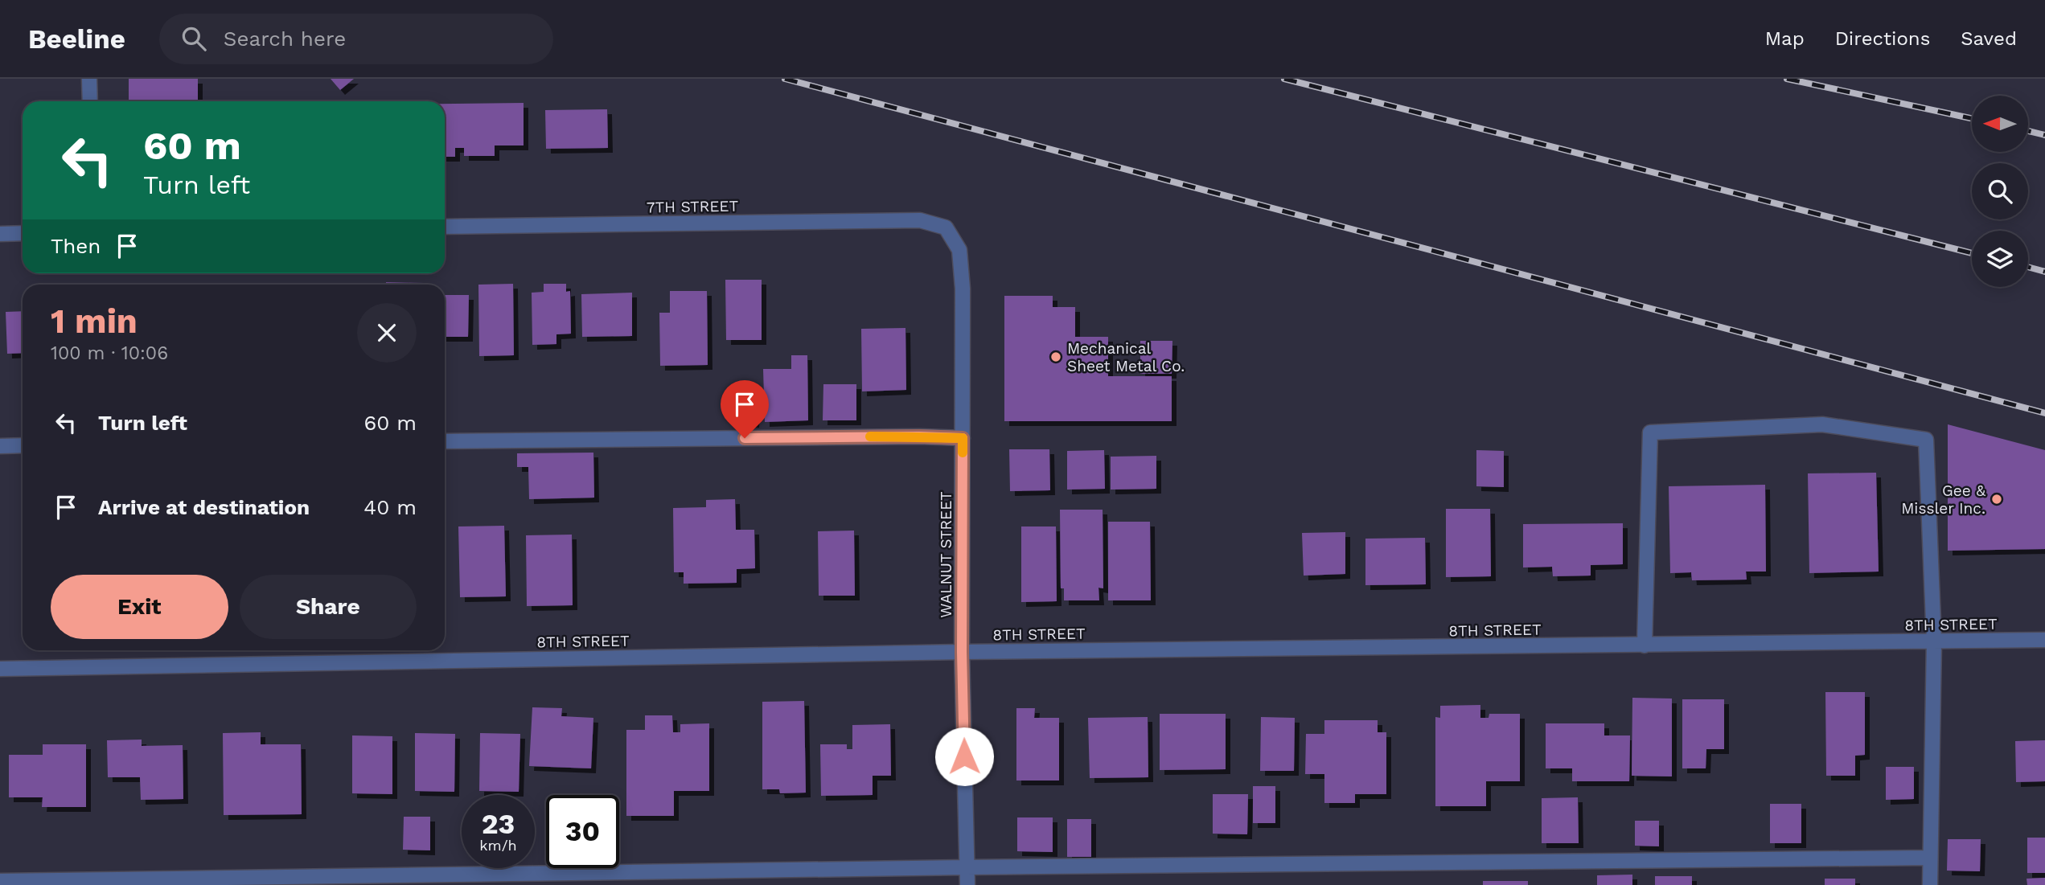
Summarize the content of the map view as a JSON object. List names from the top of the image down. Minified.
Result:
{"streets":{"street":["7TH STREET","WALNUT STREET","8TH STREET"]},"crossings":[["7TH STREET","WALNUT STREET"],["WALNUT STREET","8TH STREET"]],"places":["Mechanical Sheet Metal Co.","Gee & Missler Inc."],"north":"left","page":{"header":"Beeline","search":"Search here","nav":["Map","Directions","Saved"],"turn":["60 m","Turn left"],"then":"Then","heading":["1 min","100 m · 10:06"],"list":[{"name":"Turn left","value":"60 m"},{"name":"Arrive at destination","value":"40 m"}],"buttons":["Exit","Share"],"speed":"23 km/h","limit":"30"}}
